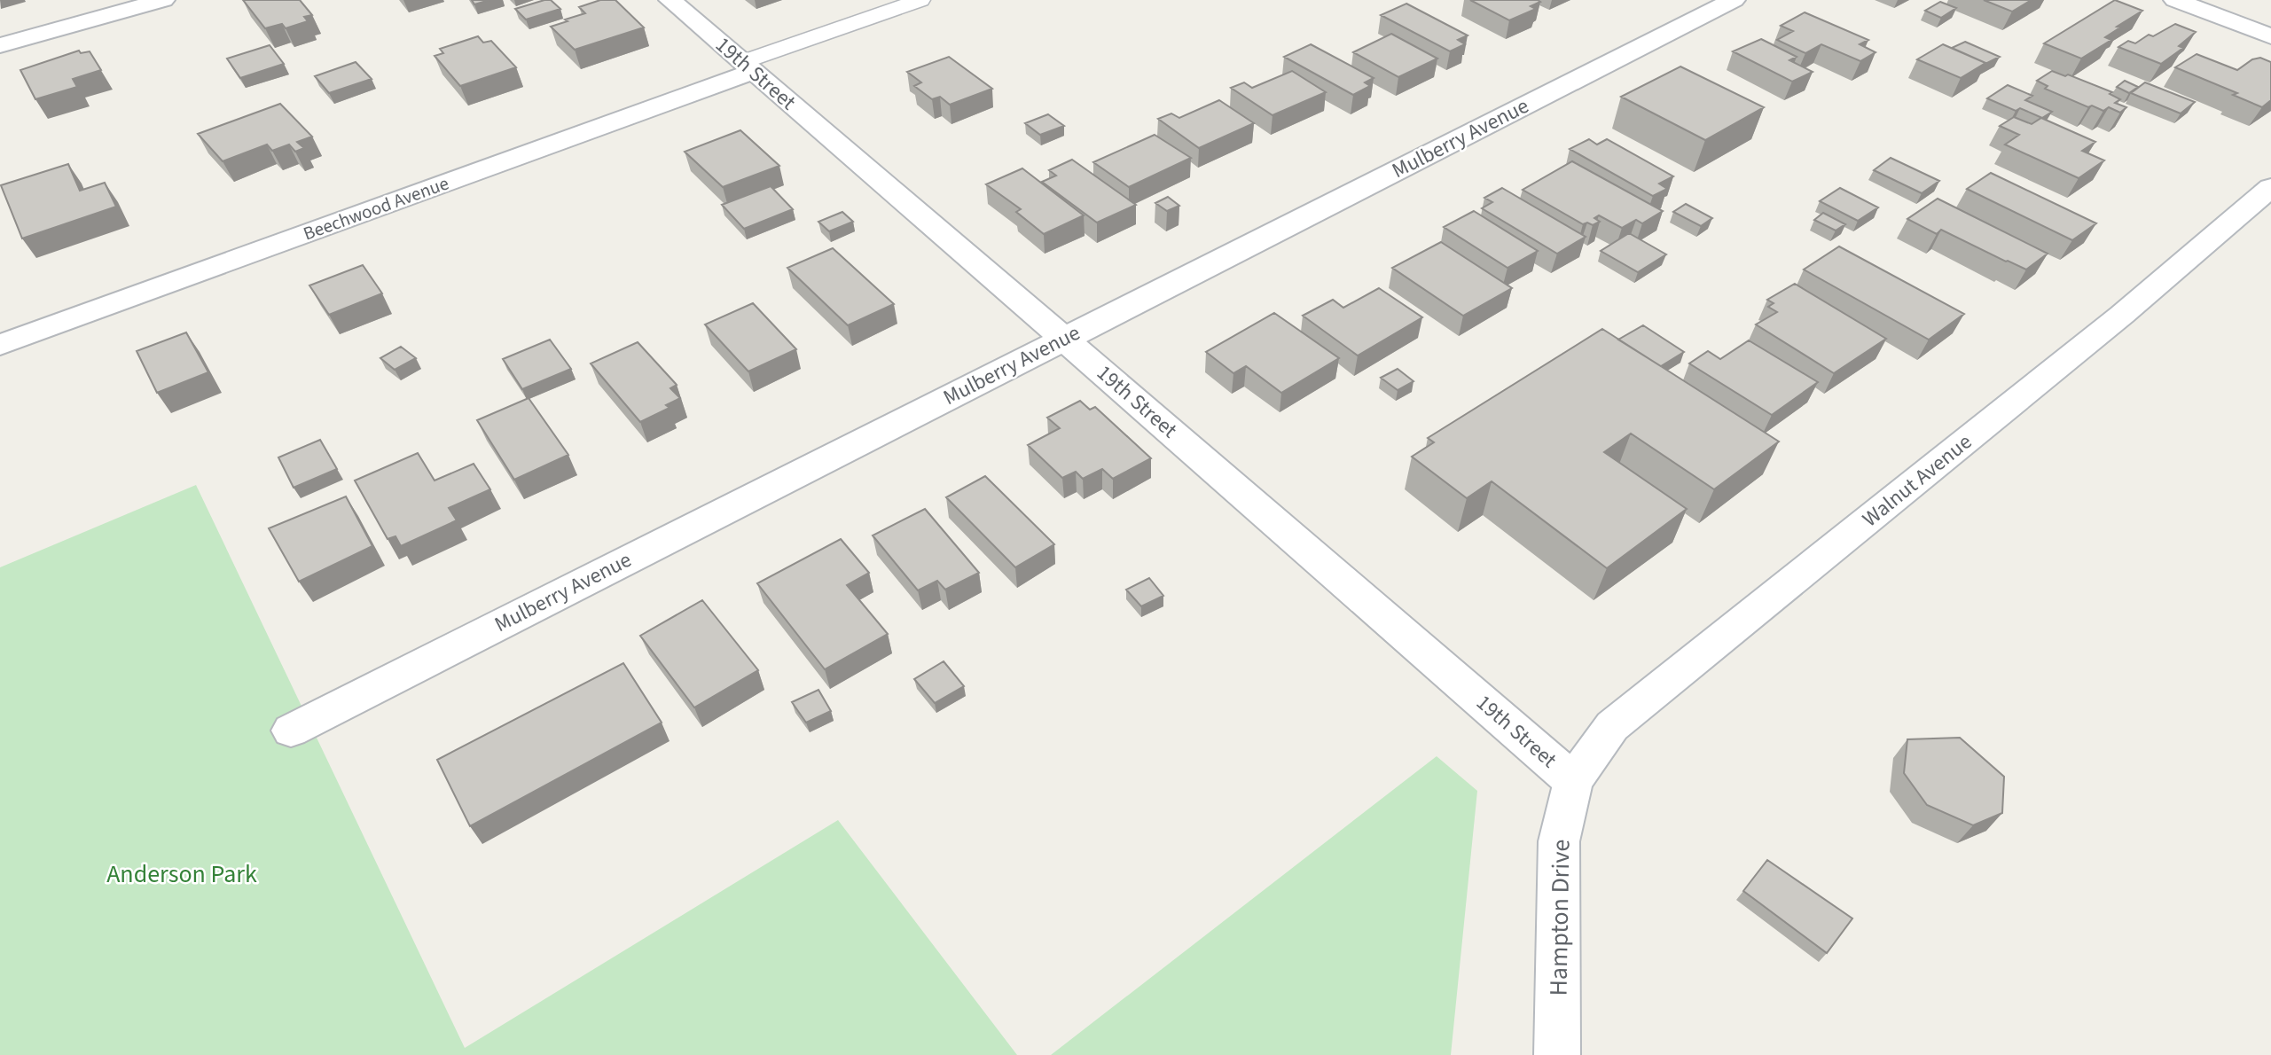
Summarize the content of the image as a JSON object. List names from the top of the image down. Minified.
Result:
{"streets":{"street":["19th Street","Mulberry Avenue","Beechwood Avenue","Walnut Avenue","Hampton Drive"]},"crossings":[["19th Street","Mulberry Avenue"],["19th Street","Beechwood Avenue"],["19th Street","Walnut Avenue"],["19th Street","Hampton Drive"],["Walnut Avenue","Hampton Drive"]],"parks":["Anderson Park"]}
